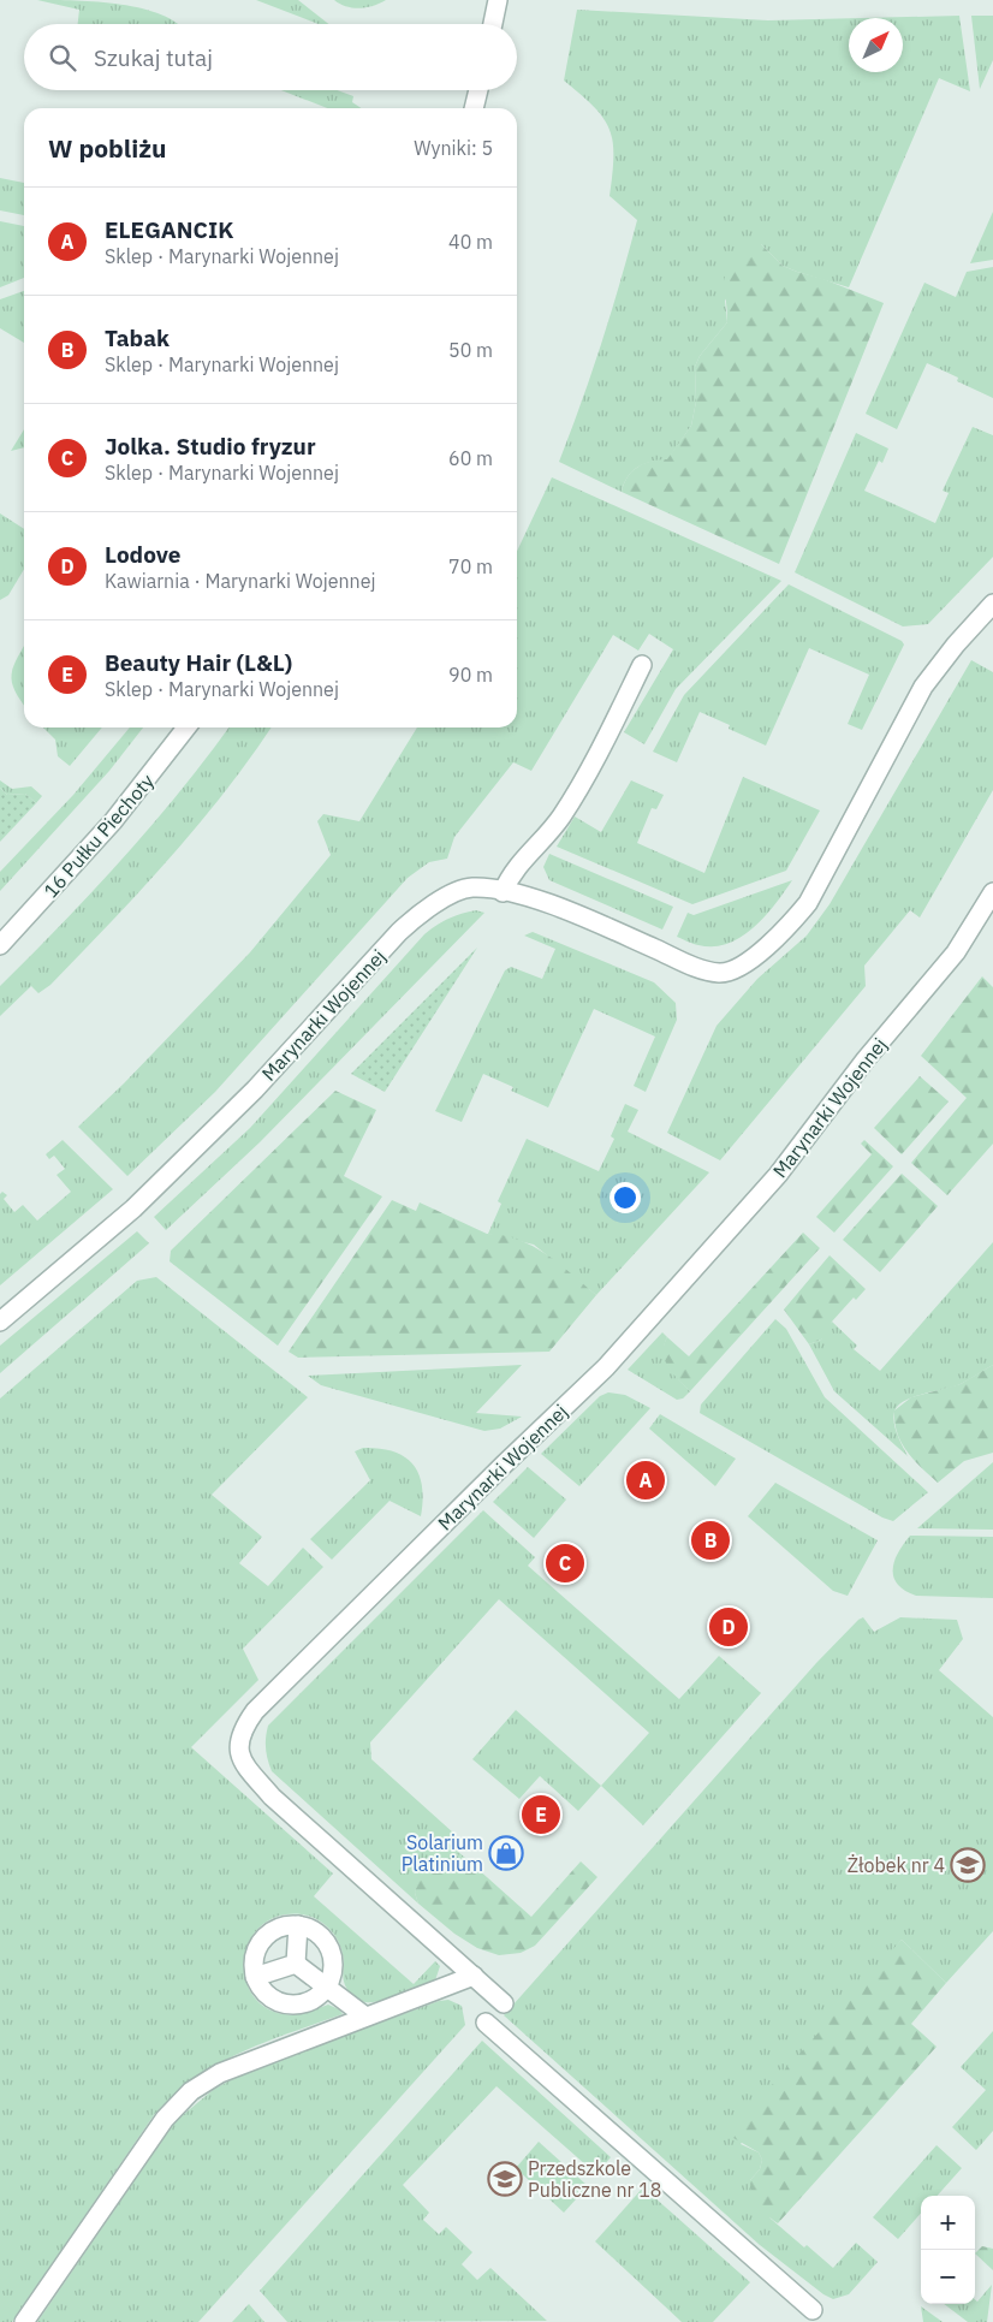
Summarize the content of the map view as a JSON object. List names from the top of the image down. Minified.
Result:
{"streets":{"street":["16 Pułku Piechoty","Marynarki Wojennej"]},"places":{"shop":["Solarium Platinium"],"school or university":["Żłobek nr 4","Przedszkole Publiczne nr 18"]},"north":"top right","page":{"search":"Szukaj tutaj","heading":["W pobliżu","Wyniki: 5"],"list":[{"mark":"A","name":"ELEGANCIK","note":"Sklep · Marynarki Wojennej","value":"40 m"},{"mark":"B","name":"Tabak","note":"Sklep · Marynarki Wojennej","value":"50 m"},{"mark":"C","name":"Jolka. Studio fryzur","note":"Sklep · Marynarki Wojennej","value":"60 m"},{"mark":"D","name":"Lodove","note":"Kawiarnia · Marynarki Wojennej","value":"70 m"},{"mark":"E","name":"Beauty Hair (L&L)","note":"Sklep · Marynarki Wojennej","value":"90 m"}],"pins":["A","B","C","D","E"],"map_buttons":["+","−"]}}
